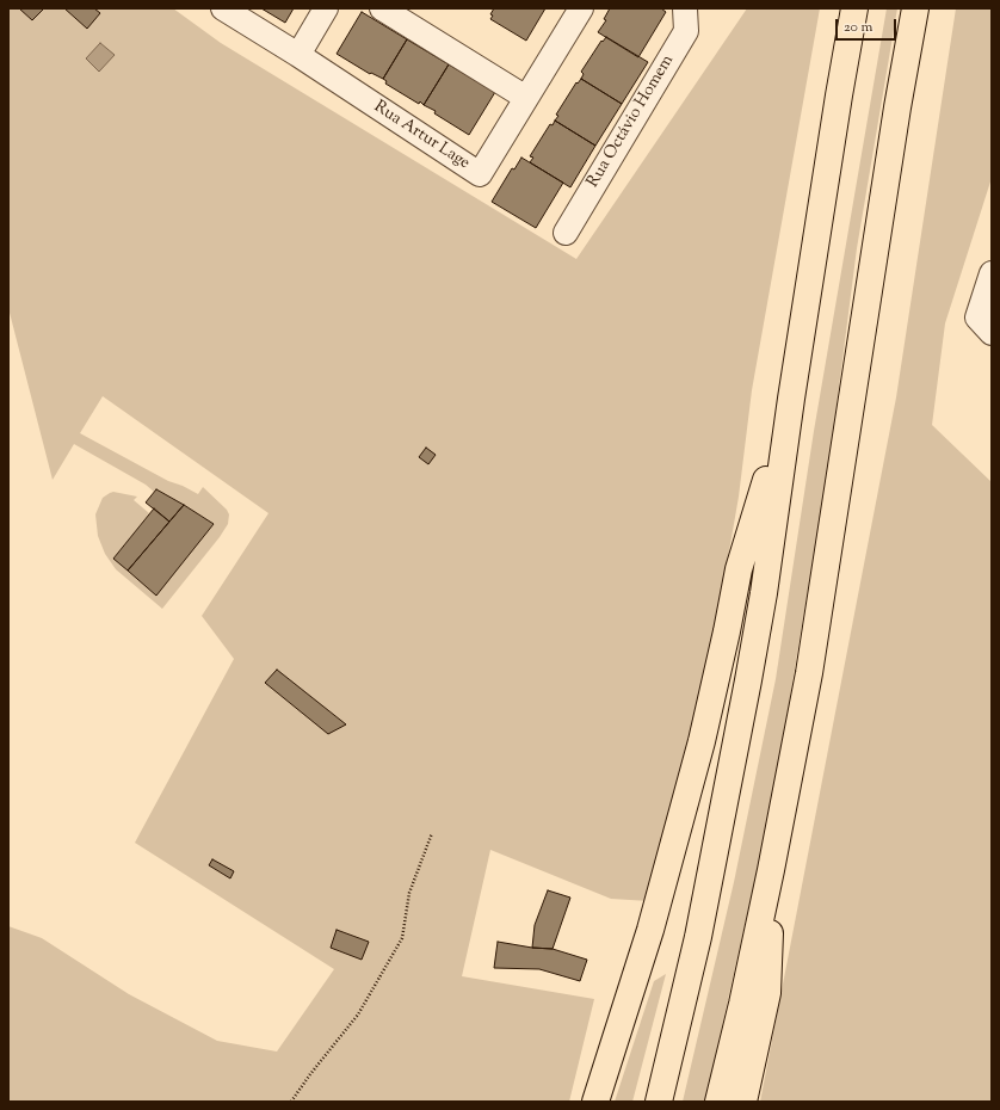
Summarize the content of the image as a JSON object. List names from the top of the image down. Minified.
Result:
{"streets":{"street":["Rua Octávio Homem","Rua Artur Lage"]},"scale_bar":"20 m"}
